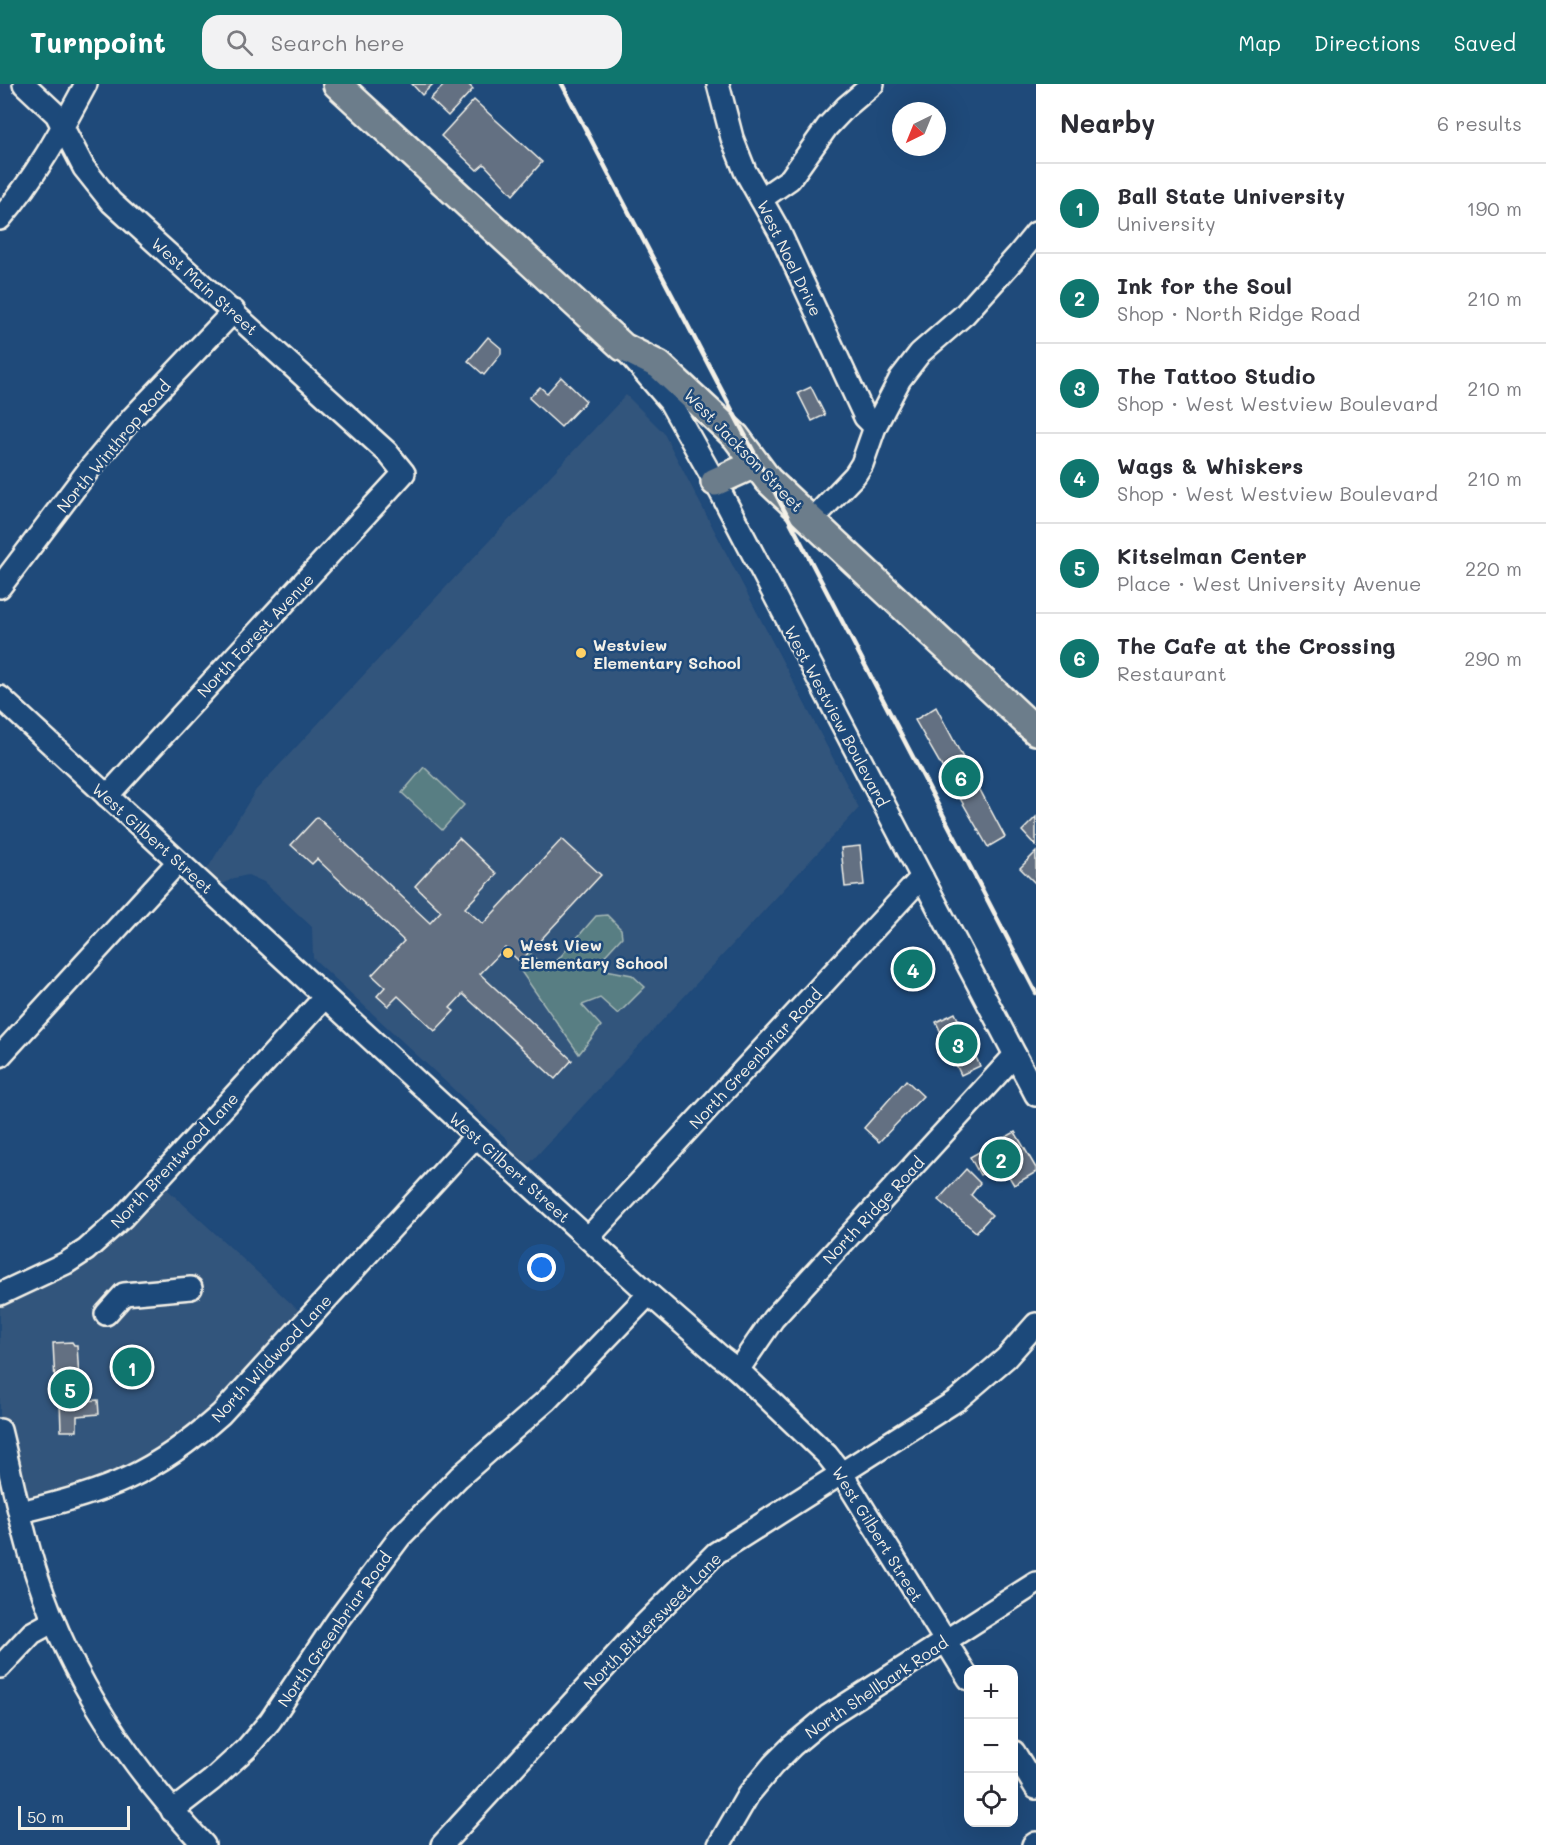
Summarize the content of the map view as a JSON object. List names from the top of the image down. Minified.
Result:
{"streets":{"main road":["West Jackson Street"],"street":["West Noel Drive","West Main Street","North Winthrop Road","North Forest Avenue","West Westview Boulevard","West Gilbert Street","North Greenbriar Road","North Brentwood Lane","North Ridge Road","North Wildwood Lane","North Bittersweet Lane","North Shellbark Road"]},"crossings":[["West Main Street","North Winthrop Road"],["West Main Street","North Forest Avenue"],["West Jackson Street","West Westview Boulevard"],["North Forest Avenue","West Gilbert Street"],["West Westview Boulevard","North Greenbriar Road"],["West Westview Boulevard","North Ridge Road"],["West Gilbert Street","North Greenbriar Road"],["West Gilbert Street","North Brentwood Lane"],["West Gilbert Street","North Ridge Road"],["West Gilbert Street","North Wildwood Lane"],["West Gilbert Street","North Bittersweet Lane"],["West Gilbert Street","North Shellbark Road"]],"places":["Westview Elementary School","West View Elementary School"],"scale_bar":"50 m","north":"bottom left","page":{"header":"Turnpoint","search":"Search here","nav":["Map","Directions","Saved"],"heading":["Nearby","6 results"],"list":[{"mark":"1","name":"Ball State University","note":"University","value":"190 m"},{"mark":"2","name":"Ink for the Soul","note":"Shop · North Ridge Road","value":"210 m"},{"mark":"3","name":"The Tattoo Studio","note":"Shop · West Westview Boulevard","value":"210 m"},{"mark":"4","name":"Wags & Whiskers","note":"Shop · West Westview Boulevard","value":"210 m"},{"mark":"5","name":"Kitselman Center","note":"Place · West University Avenue","value":"220 m"},{"mark":"6","name":"The Cafe at the Crossing","note":"Restaurant","value":"290 m"}],"pins":["6","4","3","2","1","5"],"map_buttons":["+","−"],"scale":"50 m"}}
